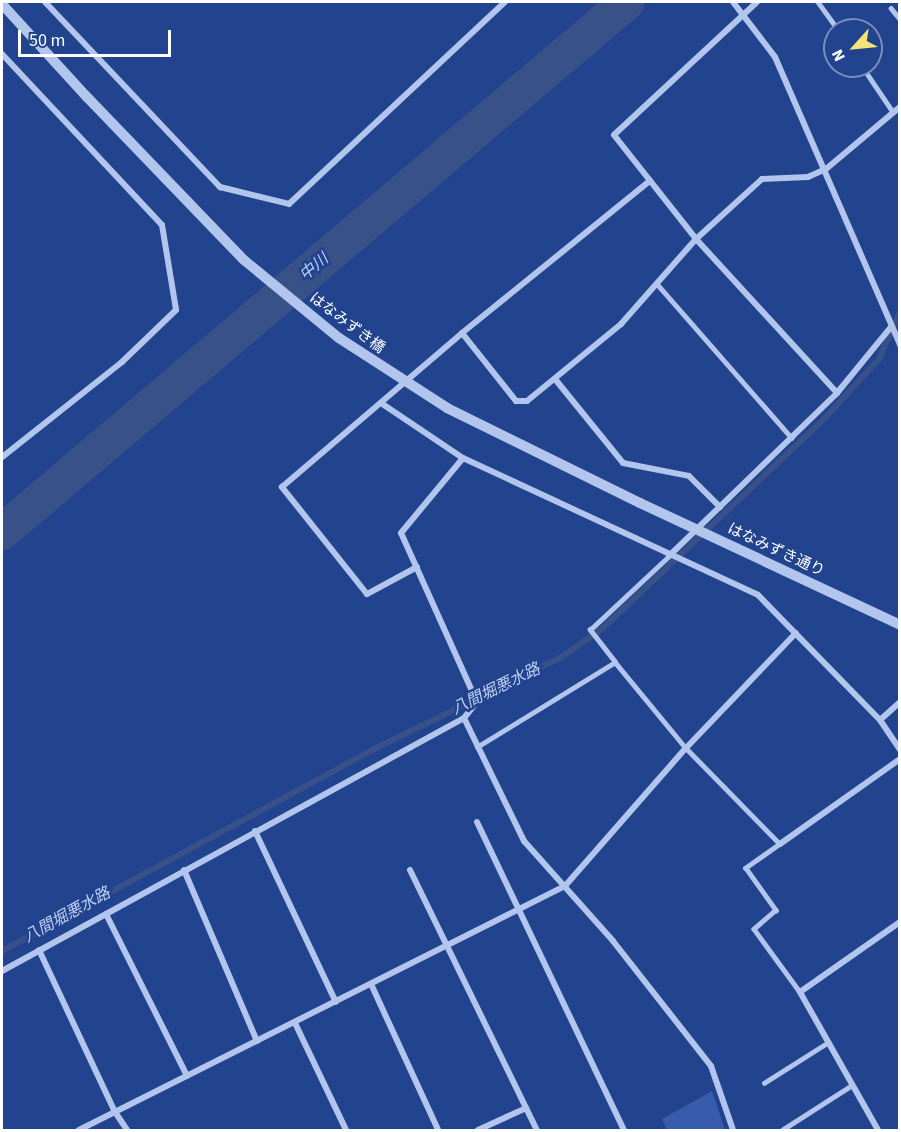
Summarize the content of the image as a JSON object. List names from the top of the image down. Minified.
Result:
{"streets":{"street":["はなみずき橋","はなみずき通り"]},"crossings":[["はなみずき橋","はなみずき通り"]],"water":["中川","八間堀悪水路"],"scale_bar":"50 m","north":"bottom left"}
